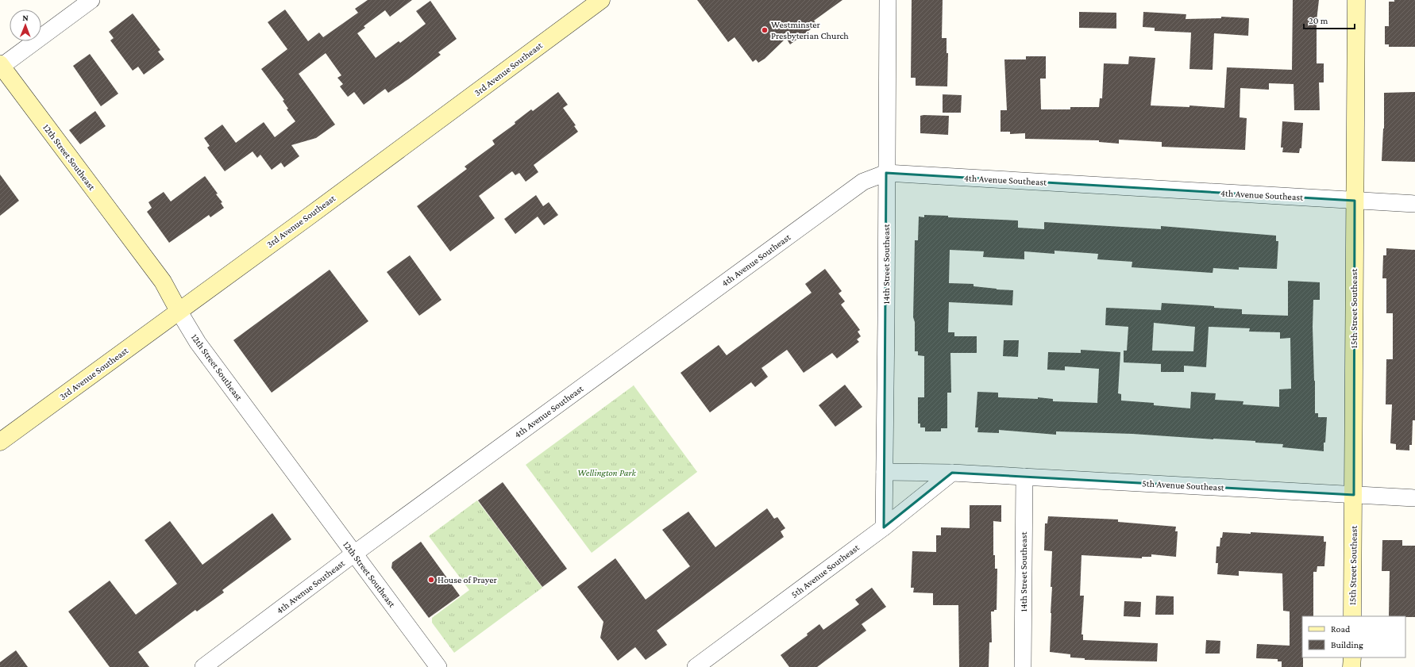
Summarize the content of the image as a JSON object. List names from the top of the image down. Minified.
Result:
{"streets":{"main road":["3rd Avenue Southeast","12th Street Southeast","15th Street Southeast"],"street":["4th Avenue Southeast","14th Street Southeast","5th Avenue Southeast"]},"crossings":[["3rd Avenue Southeast","12th Street Southeast"],["12th Street Southeast","4th Avenue Southeast"],["4th Avenue Southeast","14th Street Southeast"],["4th Avenue Southeast","15th Street Southeast"],["14th Street Southeast","5th Avenue Southeast"],["15th Street Southeast","5th Avenue Southeast"]],"parks":["Wellington Park"],"places":["Westminster Presbyterian Church","House of Prayer"],"legend":["Road","Building"],"scale_bar":"20 m","north":"top"}
